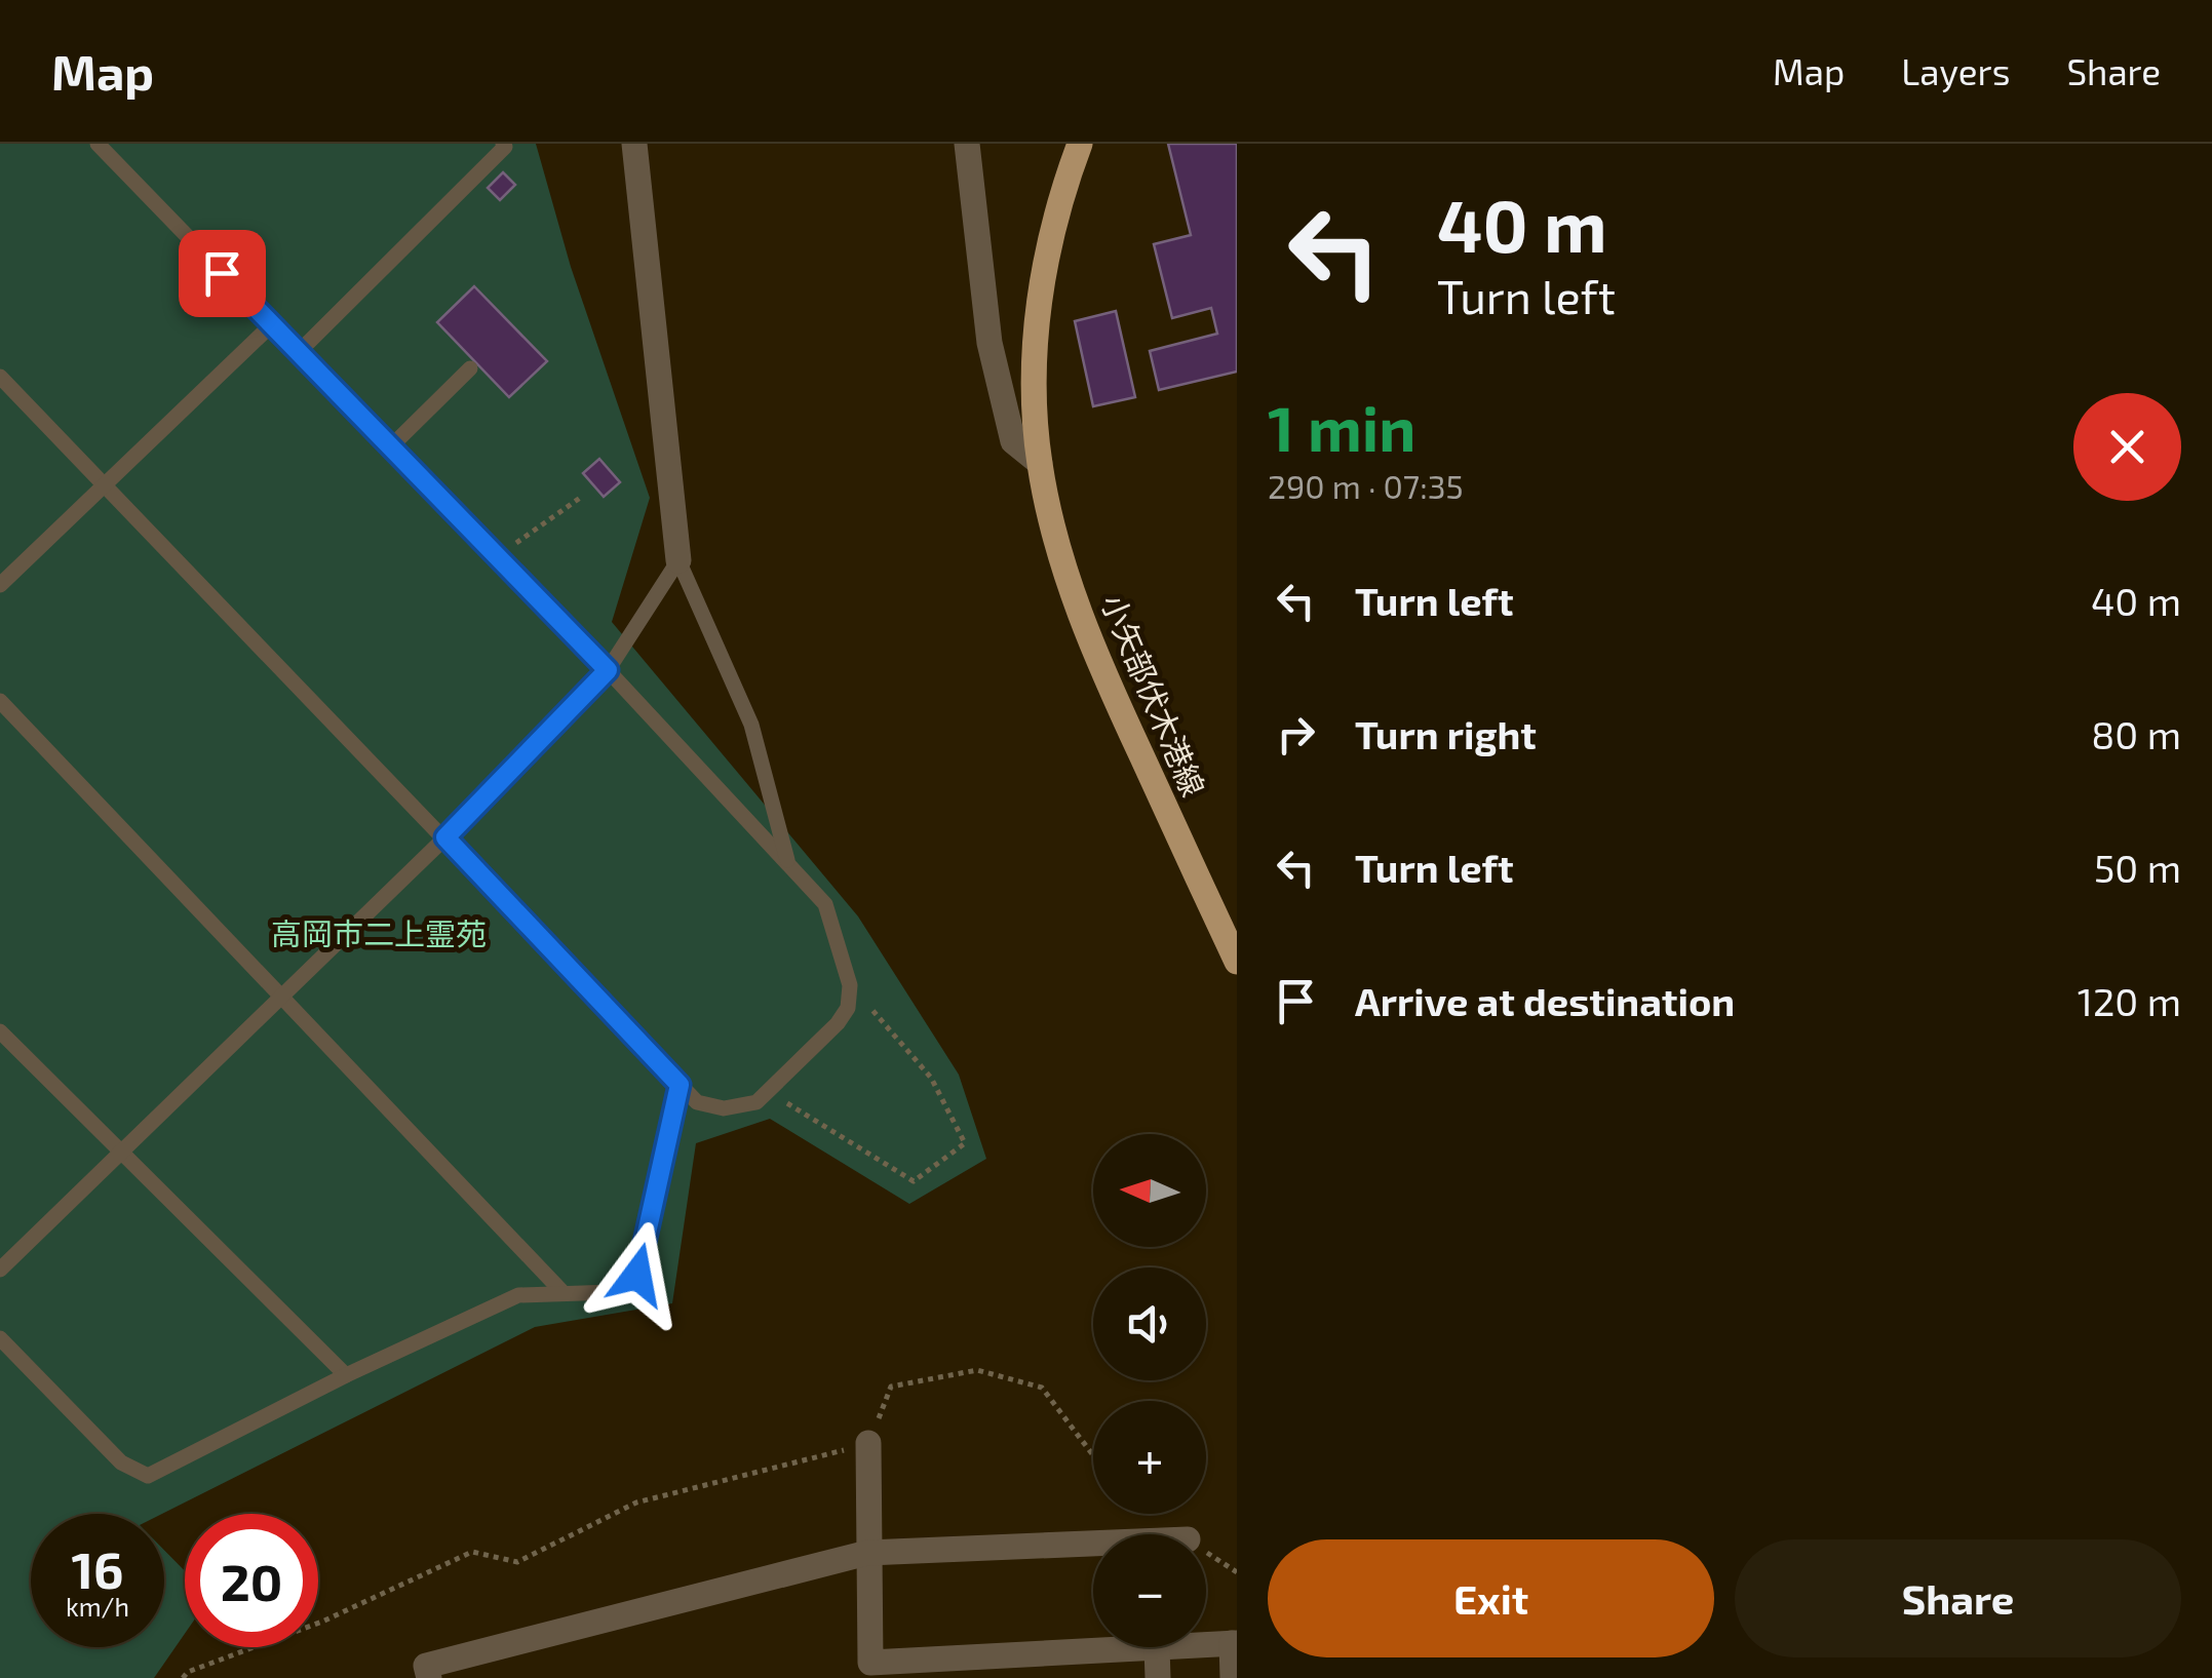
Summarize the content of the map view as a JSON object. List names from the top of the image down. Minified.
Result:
{"streets":{"main road":["小矢部伏木港線"]},"parks":["高岡市二上霊苑"],"north":"left","page":{"header":"Map","nav":["Map","Layers","Share"],"turn":["40 m","Turn left"],"heading":["1 min","290 m · 07:35"],"list":[{"name":"Turn left","value":"40 m"},{"name":"Turn right","value":"80 m"},{"name":"Turn left","value":"50 m"},{"name":"Arrive at destination","value":"120 m"}],"map_buttons":["+","−"],"speed":"16 km/h","limit":"20","buttons":["Exit","Share"]}}
